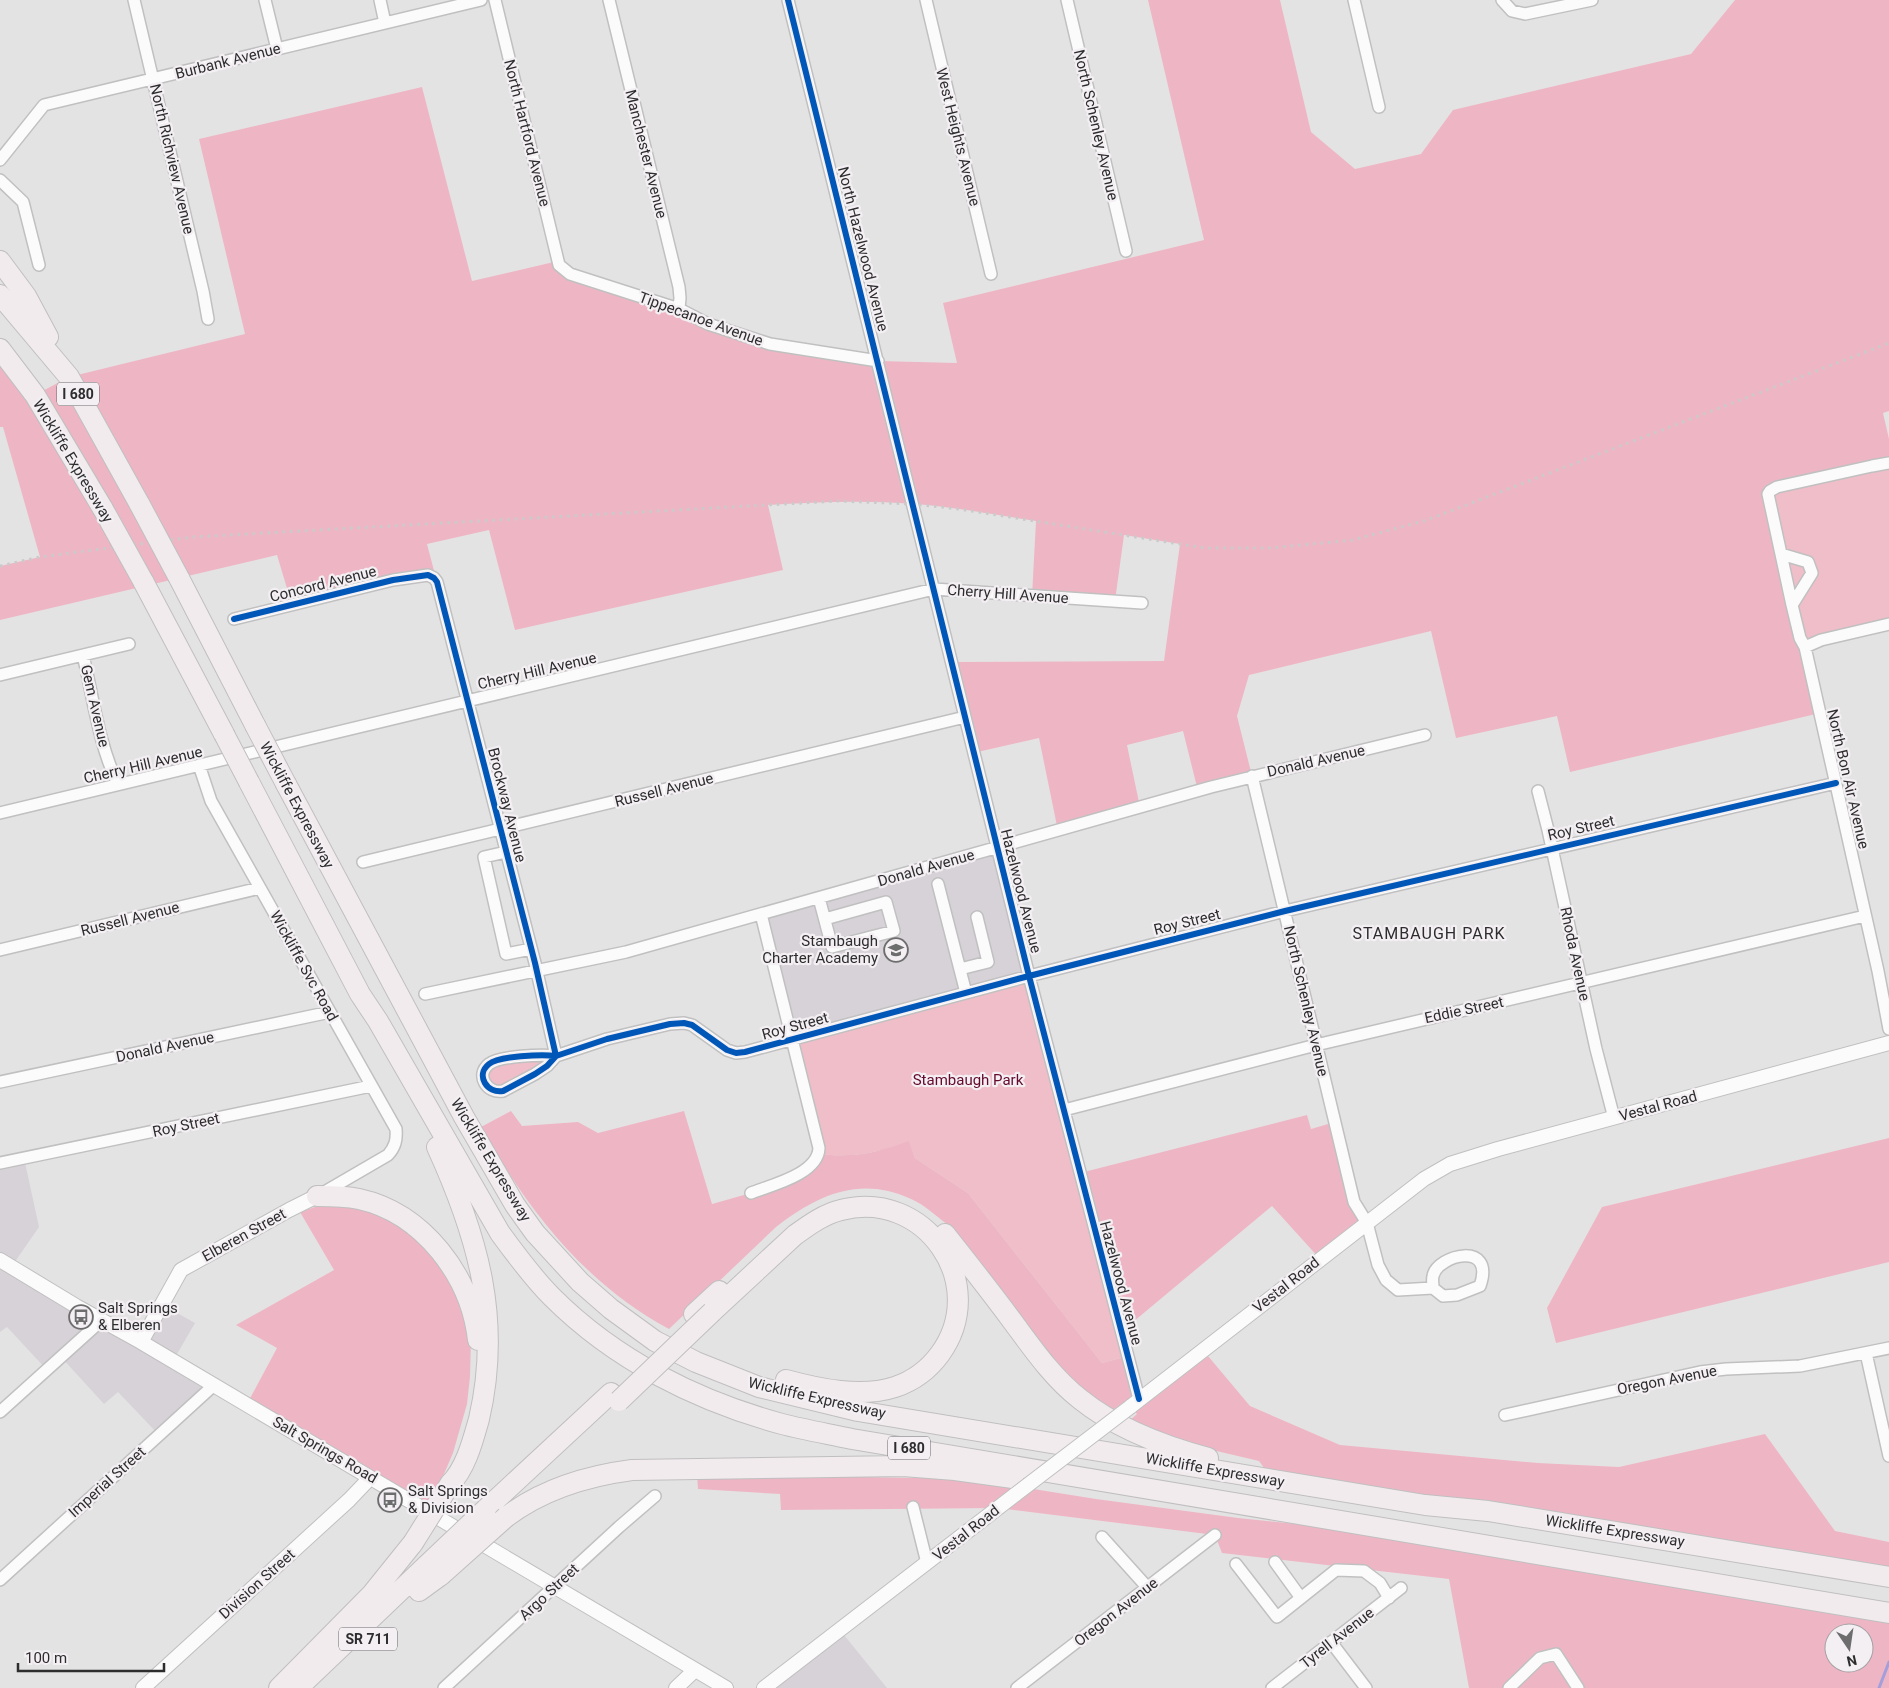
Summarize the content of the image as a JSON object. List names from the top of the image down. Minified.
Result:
{"streets":{"highway":["I 680","Wickliffe Expressway","SR 711"],"street":["Burbank Avenue","North Schenley Avenue","North Hartford Avenue","West Heights Avenue","Manchester Avenue","North Richview Avenue","North Hazelwood Avenue","Tippecanoe Avenue","Concord Avenue","Cherry Hill Avenue","Gem Avenue","Donald Avenue","North Bon Air Avenue","Russell Avenue","Brockway Avenue","Roy Street","Hazelwood Avenue","Rhoda Avenue","Wickliffe Svc Road","Eddie Street","Vestal Road","Elberen Street","Oregon Avenue","Salt Springs Road","Imperial Street","Division Street","Argo Street","Tyrell Avenue"]},"crossings":[["Burbank Avenue","North Richview Avenue"],["North Schenley Avenue","Donald Avenue"],["North Schenley Avenue","Roy Street"],["North Schenley Avenue","Eddie Street"],["North Schenley Avenue","Vestal Road"],["North Hartford Avenue","Tippecanoe Avenue"],["Manchester Avenue","Tippecanoe Avenue"],["North Hazelwood Avenue","Tippecanoe Avenue"],["North Hazelwood Avenue","Hazelwood Avenue"],["Concord Avenue","Brockway Avenue"],["Cherry Hill Avenue","Gem Avenue"],["Cherry Hill Avenue","Brockway Avenue"],["Cherry Hill Avenue","Hazelwood Avenue"],["Cherry Hill Avenue","Wickliffe Svc Road"],["Donald Avenue","Brockway Avenue"],["Donald Avenue","Hazelwood Avenue"],["Donald Avenue","Wickliffe Svc Road"],["North Bon Air Avenue","Roy Street"],["North Bon Air Avenue","Eddie Street"],["Russell Avenue","Brockway Avenue"],["Russell Avenue","Hazelwood Avenue"],["Russell Avenue","Wickliffe Svc Road"],["Brockway Avenue","Roy Street"],["Roy Street","Hazelwood Avenue"],["Roy Street","Rhoda Avenue"],["Roy Street","Wickliffe Svc Road"],["Hazelwood Avenue","Eddie Street"],["Hazelwood Avenue","Vestal Road"],["Rhoda Avenue","Eddie Street"],["Rhoda Avenue","Vestal Road"],["Wickliffe Svc Road","Elberen Street"],["Elberen Street","Salt Springs Road"],["Salt Springs Road","Imperial Street"],["Salt Springs Road","Division Street"],["Salt Springs Road","Argo Street"]],"districts":["STAMBAUGH PARK"],"parks":["Stambaugh Park"],"places":{"school or university":["Stambaugh Charter Academy"],"bus stop":["Salt Springs & Elberen","Salt Springs & Division"]},"scale_bar":"100 m","north":"bottom"}
